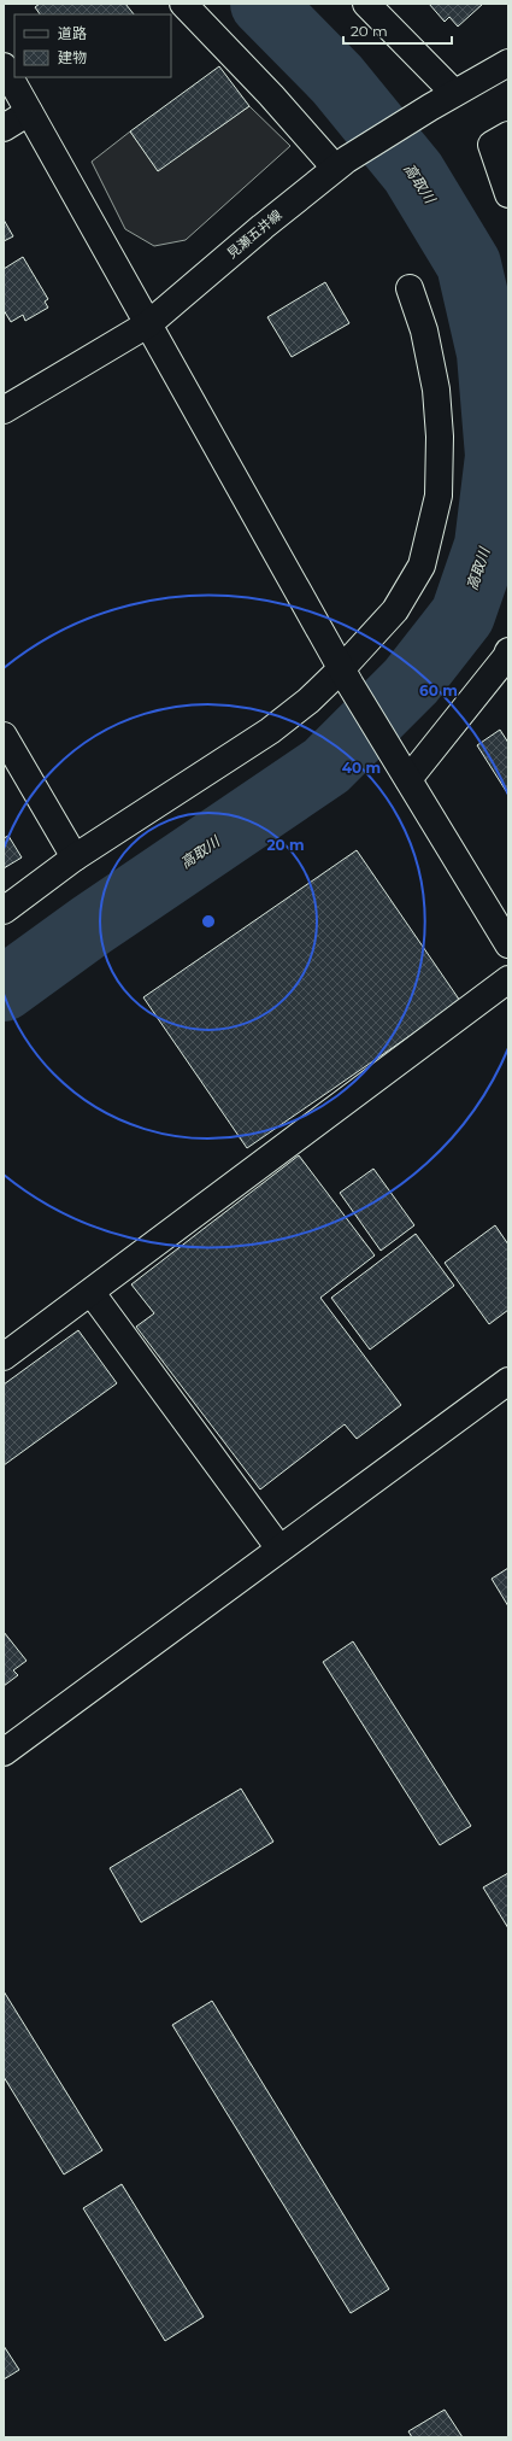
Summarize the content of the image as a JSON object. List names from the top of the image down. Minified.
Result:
{"streets":{"street":["見瀬五井線"]},"water":["高取川"],"legend":["道路","建物"],"scale_bar":"20 m","rings":["60 m","40 m","20 m"]}
